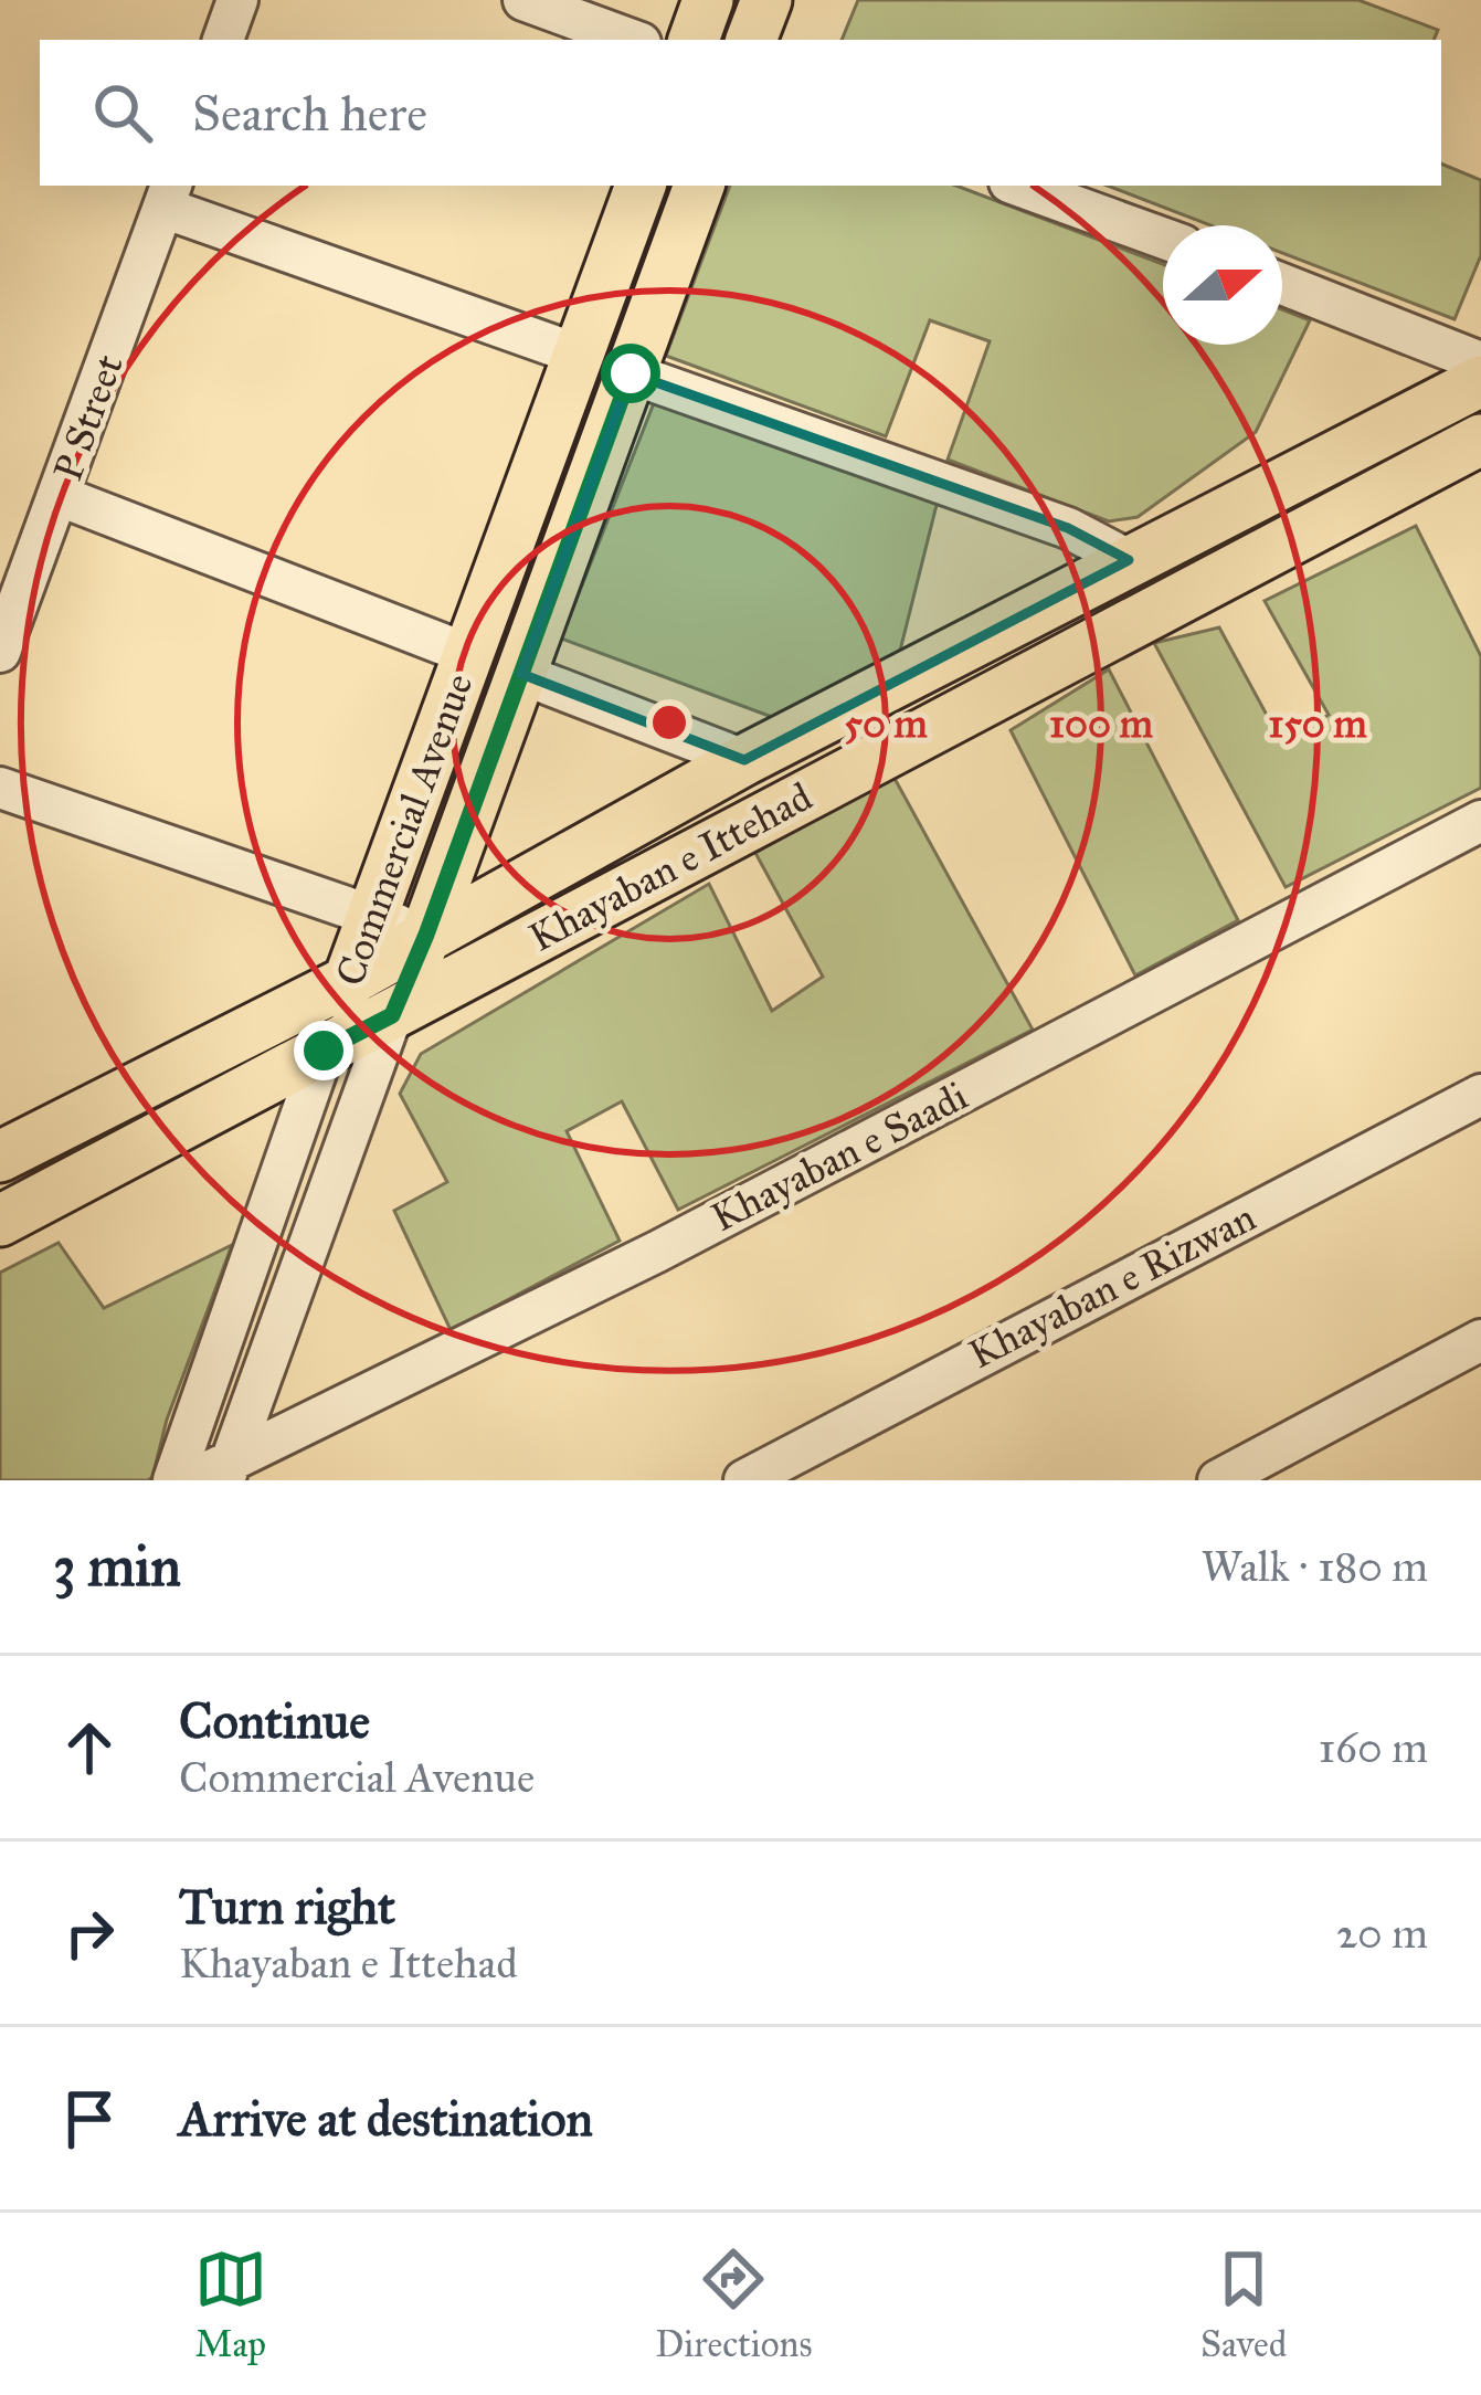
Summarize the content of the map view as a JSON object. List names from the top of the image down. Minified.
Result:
{"streets":{"main road":["Commercial Avenue","Khayaban e Ittehad"],"street":["P Street","Khayaban e Saadi","Khayaban e Rizwan"]},"crossings":[["Commercial Avenue","Khayaban e Ittehad"],["Commercial Avenue","Khayaban e Saadi"]],"north":"right","page":{"search":"Search here","heading":["3 min","Walk · 180 m"],"list":[["Continue","Commercial Avenue","160 m"],["Turn right","Khayaban e Ittehad","20 m"],"Arrive at destination"],"nav":["Map","Directions","Saved"]},"rings":["50 m","100 m","150 m"]}
